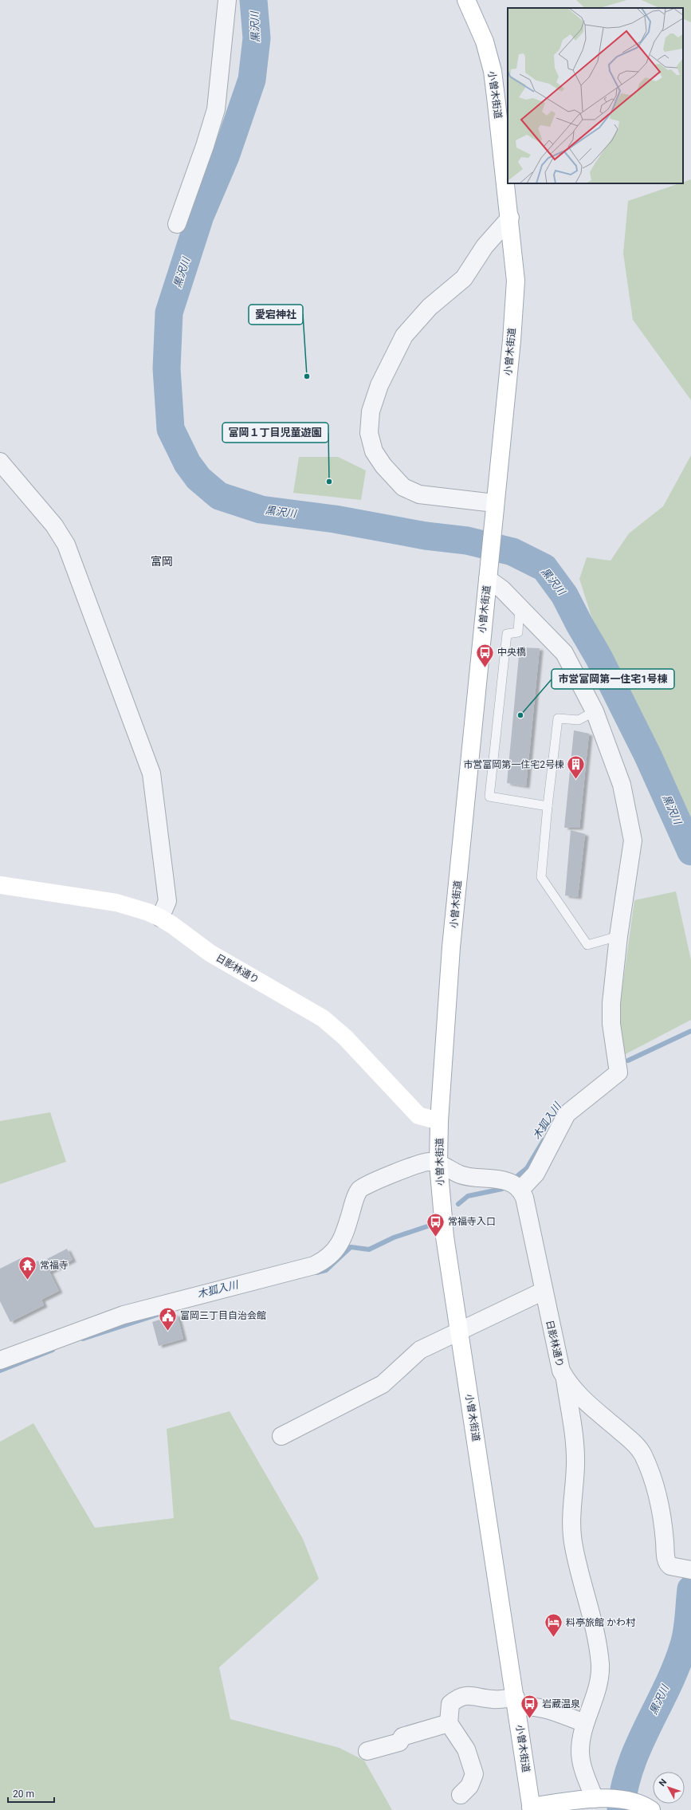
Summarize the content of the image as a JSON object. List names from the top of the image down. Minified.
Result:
{"streets":{"main road":["小曽木街道","日影林通り"]},"crossings":[["小曽木街道","日影林通り"]],"districts":["富岡"],"water":["黒沢川","木狐入川"],"places":{"other":["愛宕神社","富岡１丁目児童遊園","市営富岡第一住宅1号棟"],"bus stop":["中央橋","常福寺入口","岩蔵温泉"],"building":["市営富岡第一住宅2号棟"],"temple":["常福寺"],"public building":["富岡三丁目自治会館"],"hotel":["料亭旅館 かわ村"]},"scale_bar":"20 m","north":"top left"}
